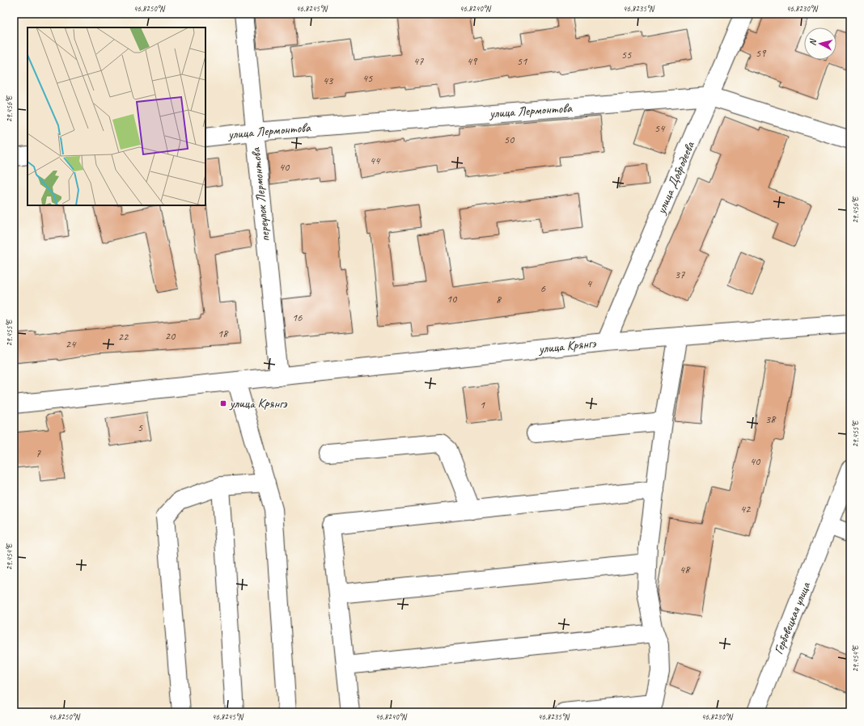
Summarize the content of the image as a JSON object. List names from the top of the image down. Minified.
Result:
{"streets":{"street":["улица Лермонтова","улица Добродеева","переулок Лермонтова","улица Крянгэ","Гербовецкая улица"]},"crossings":[["улица Лермонтова","улица Добродеева"],["улица Лермонтова","переулок Лермонтова"],["улица Добродеева","улица Крянгэ"],["переулок Лермонтова","улица Крянгэ"]],"places":{"transit":["улица Крянгэ"]},"house_numbers":["59","55","47","49","51","45","43","54","50","44","40","37","4","6","10","8","16","18","20","22","24","1","38","5","7","40","42","48"],"north":"left","coordinates":["46.8250°N","46.8245°N","46.8240°N","46.8235°N","46.8230°N","29.456°E","29.455°E","29.454°E"]}
